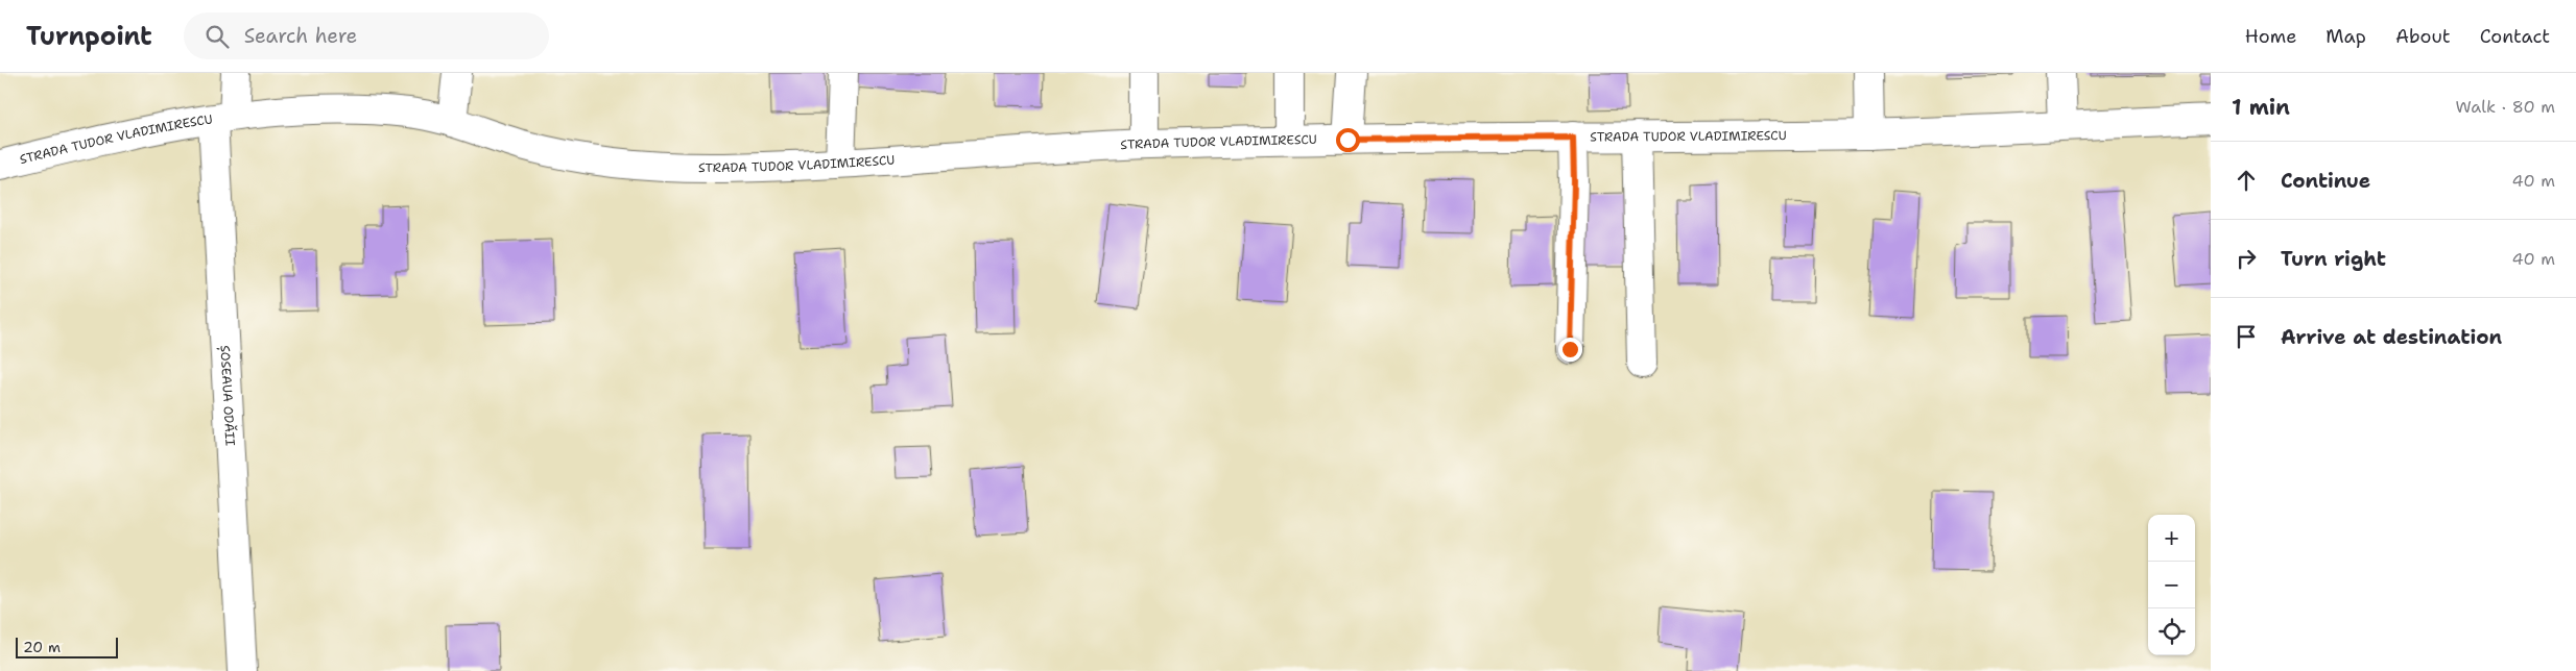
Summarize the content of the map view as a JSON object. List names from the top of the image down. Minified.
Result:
{"streets":{"street":["STRADA TUDOR VLADIMIRESCU","ȘOSEAUA ODĂII"]},"crossings":[["STRADA TUDOR VLADIMIRESCU","ȘOSEAUA ODĂII"]],"scale_bar":"20 m","page":{"header":"Turnpoint","search":"Search here","nav":["Home","Map","About","Contact"],"heading":["1 min","Walk · 80 m"],"list":[["Continue","40 m"],["Turn right","40 m"],"Arrive at destination"],"map_buttons":["+","−"],"scale":"20 m"}}
